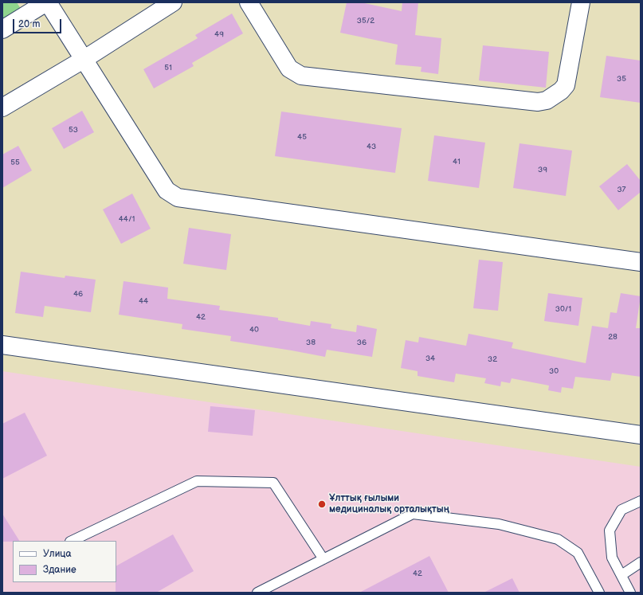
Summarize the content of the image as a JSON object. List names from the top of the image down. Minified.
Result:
{"places":["Ұлттық ғылыми медициналық орталықтың"],"house_numbers":["35/2","49","51","35","53","45","43","41","55","39","37","44/1","46","44","30/1","42","40","28","38","36","34","32","30","42"],"legend":["Улица","Здание"],"scale_bar":"20 m"}
